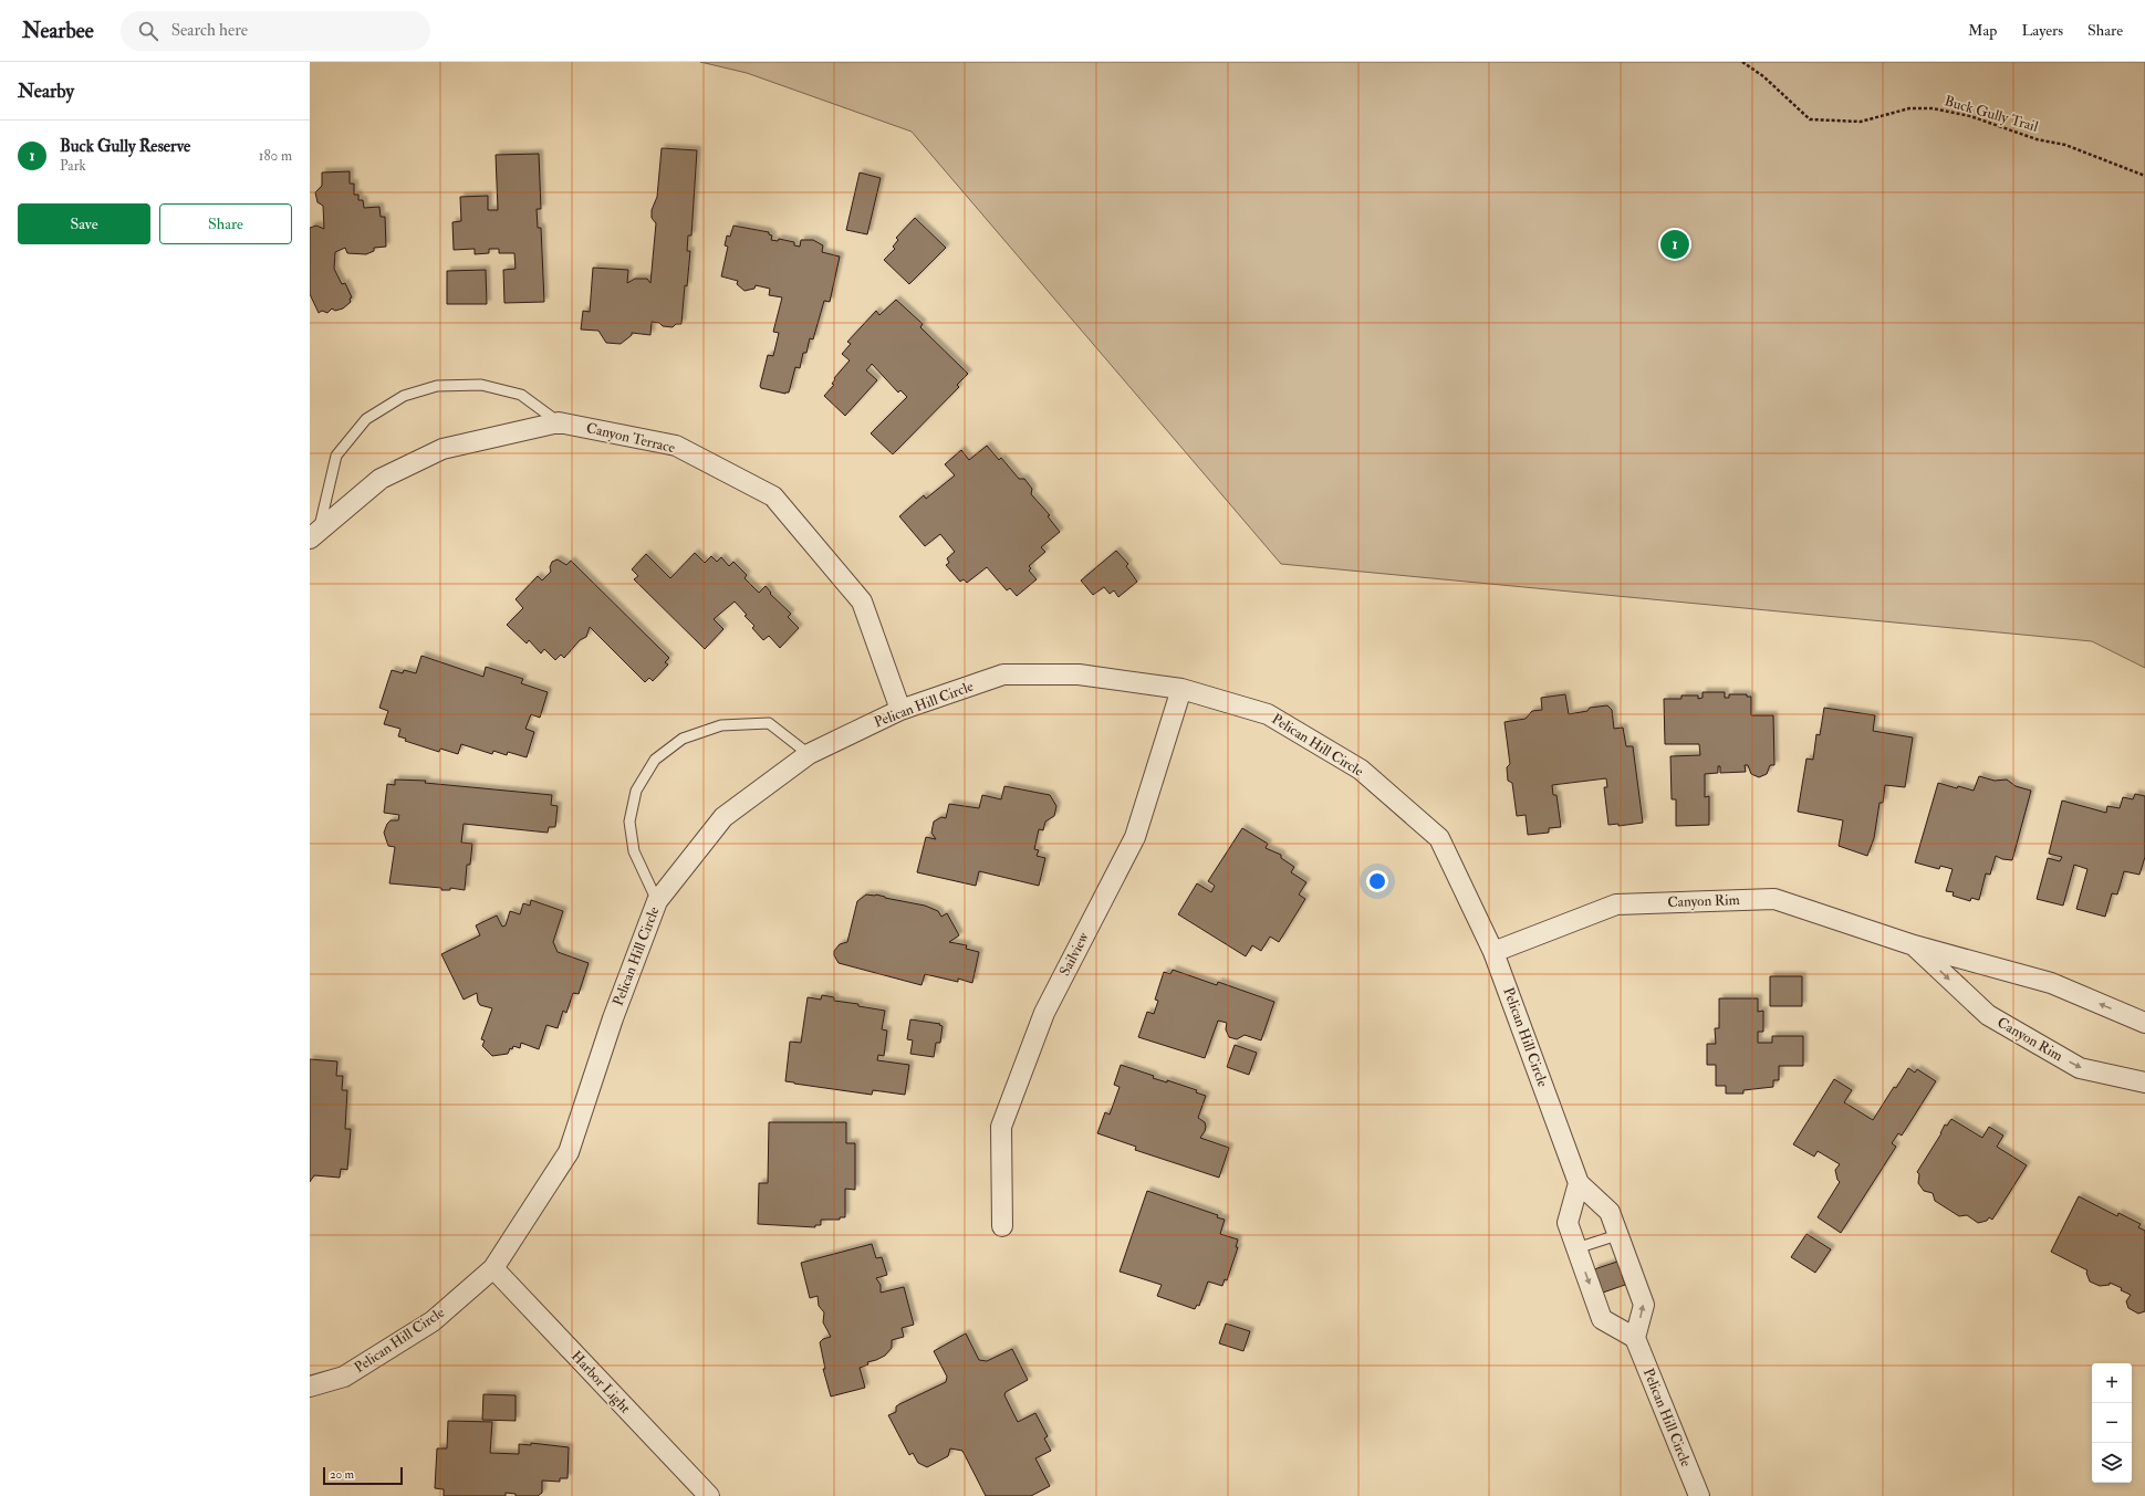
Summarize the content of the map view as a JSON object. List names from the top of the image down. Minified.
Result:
{"streets":{"street":["Canyon Terrace","Pelican Hill Circle","Canyon Rim","Sailview","Harbor Light"],"path":["Buck Gully Trail"]},"crossings":[["Canyon Terrace","Pelican Hill Circle"],["Pelican Hill Circle","Canyon Rim"],["Pelican Hill Circle","Sailview"],["Pelican Hill Circle","Harbor Light"]],"scale_bar":"20 m","page":{"header":"Nearbee","search":"Search here","nav":["Map","Layers","Share"],"heading":"Nearby","list":[{"mark":"1","name":"Buck Gully Reserve","note":"Park","value":"180 m"}],"buttons":["Save","Share"],"pins":"1","map_buttons":["+","−"],"scale":"20 m"}}
